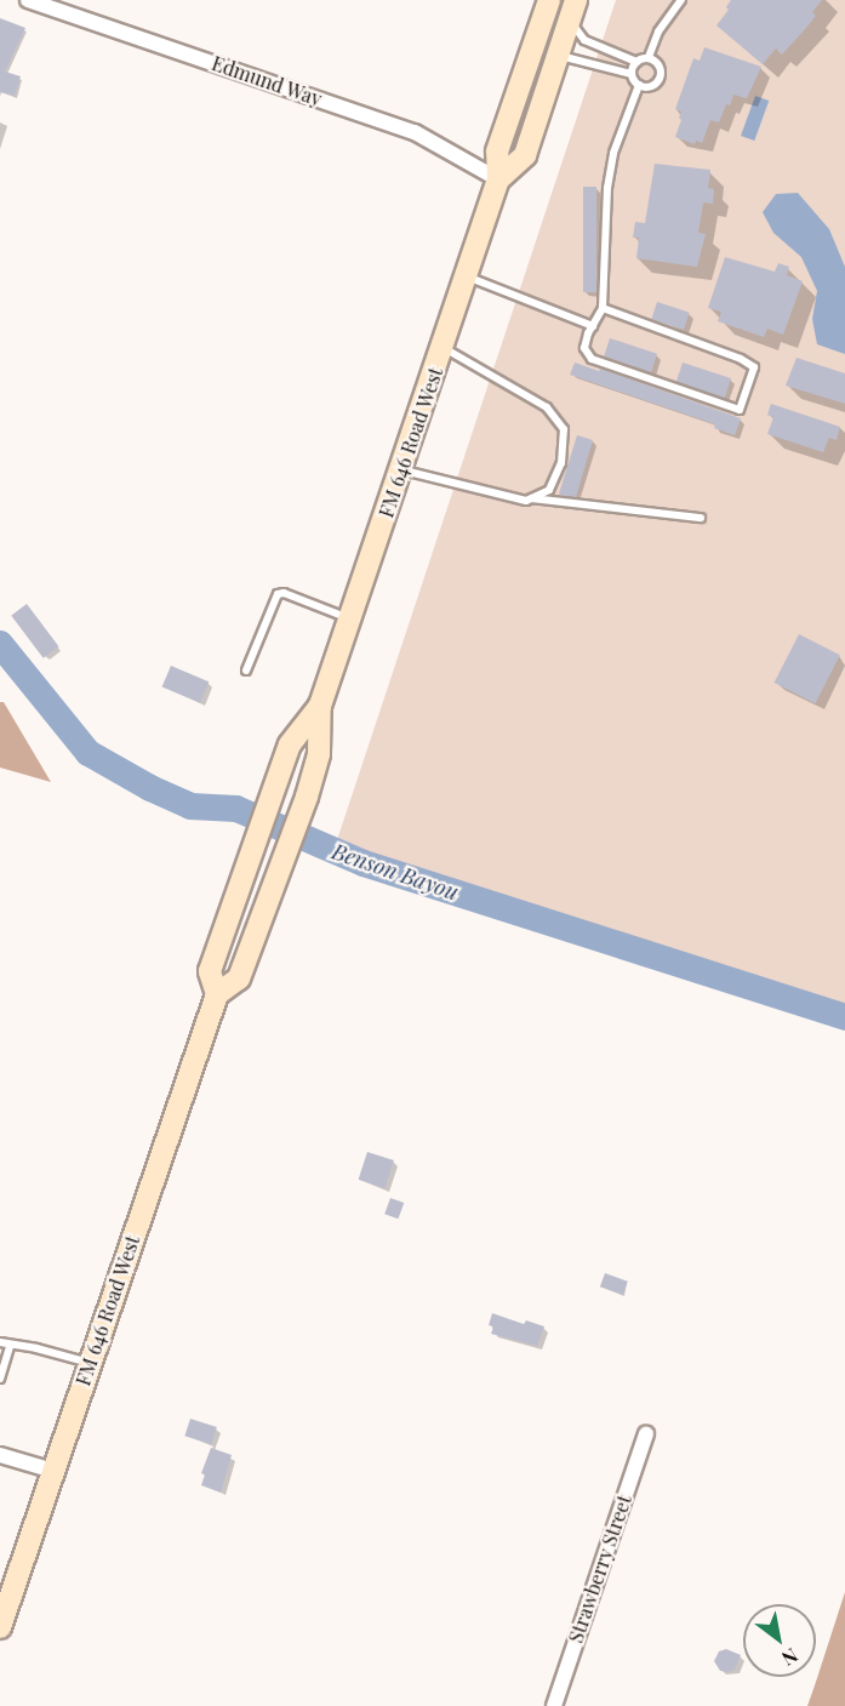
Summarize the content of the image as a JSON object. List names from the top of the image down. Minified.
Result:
{"streets":{"main road":["FM 646 Road West"],"street":["Edmund Way","Strawberry Street"]},"crossings":[["Edmund Way","FM 646 Road West"]],"water":["Benson Bayou"],"north":"bottom right"}
